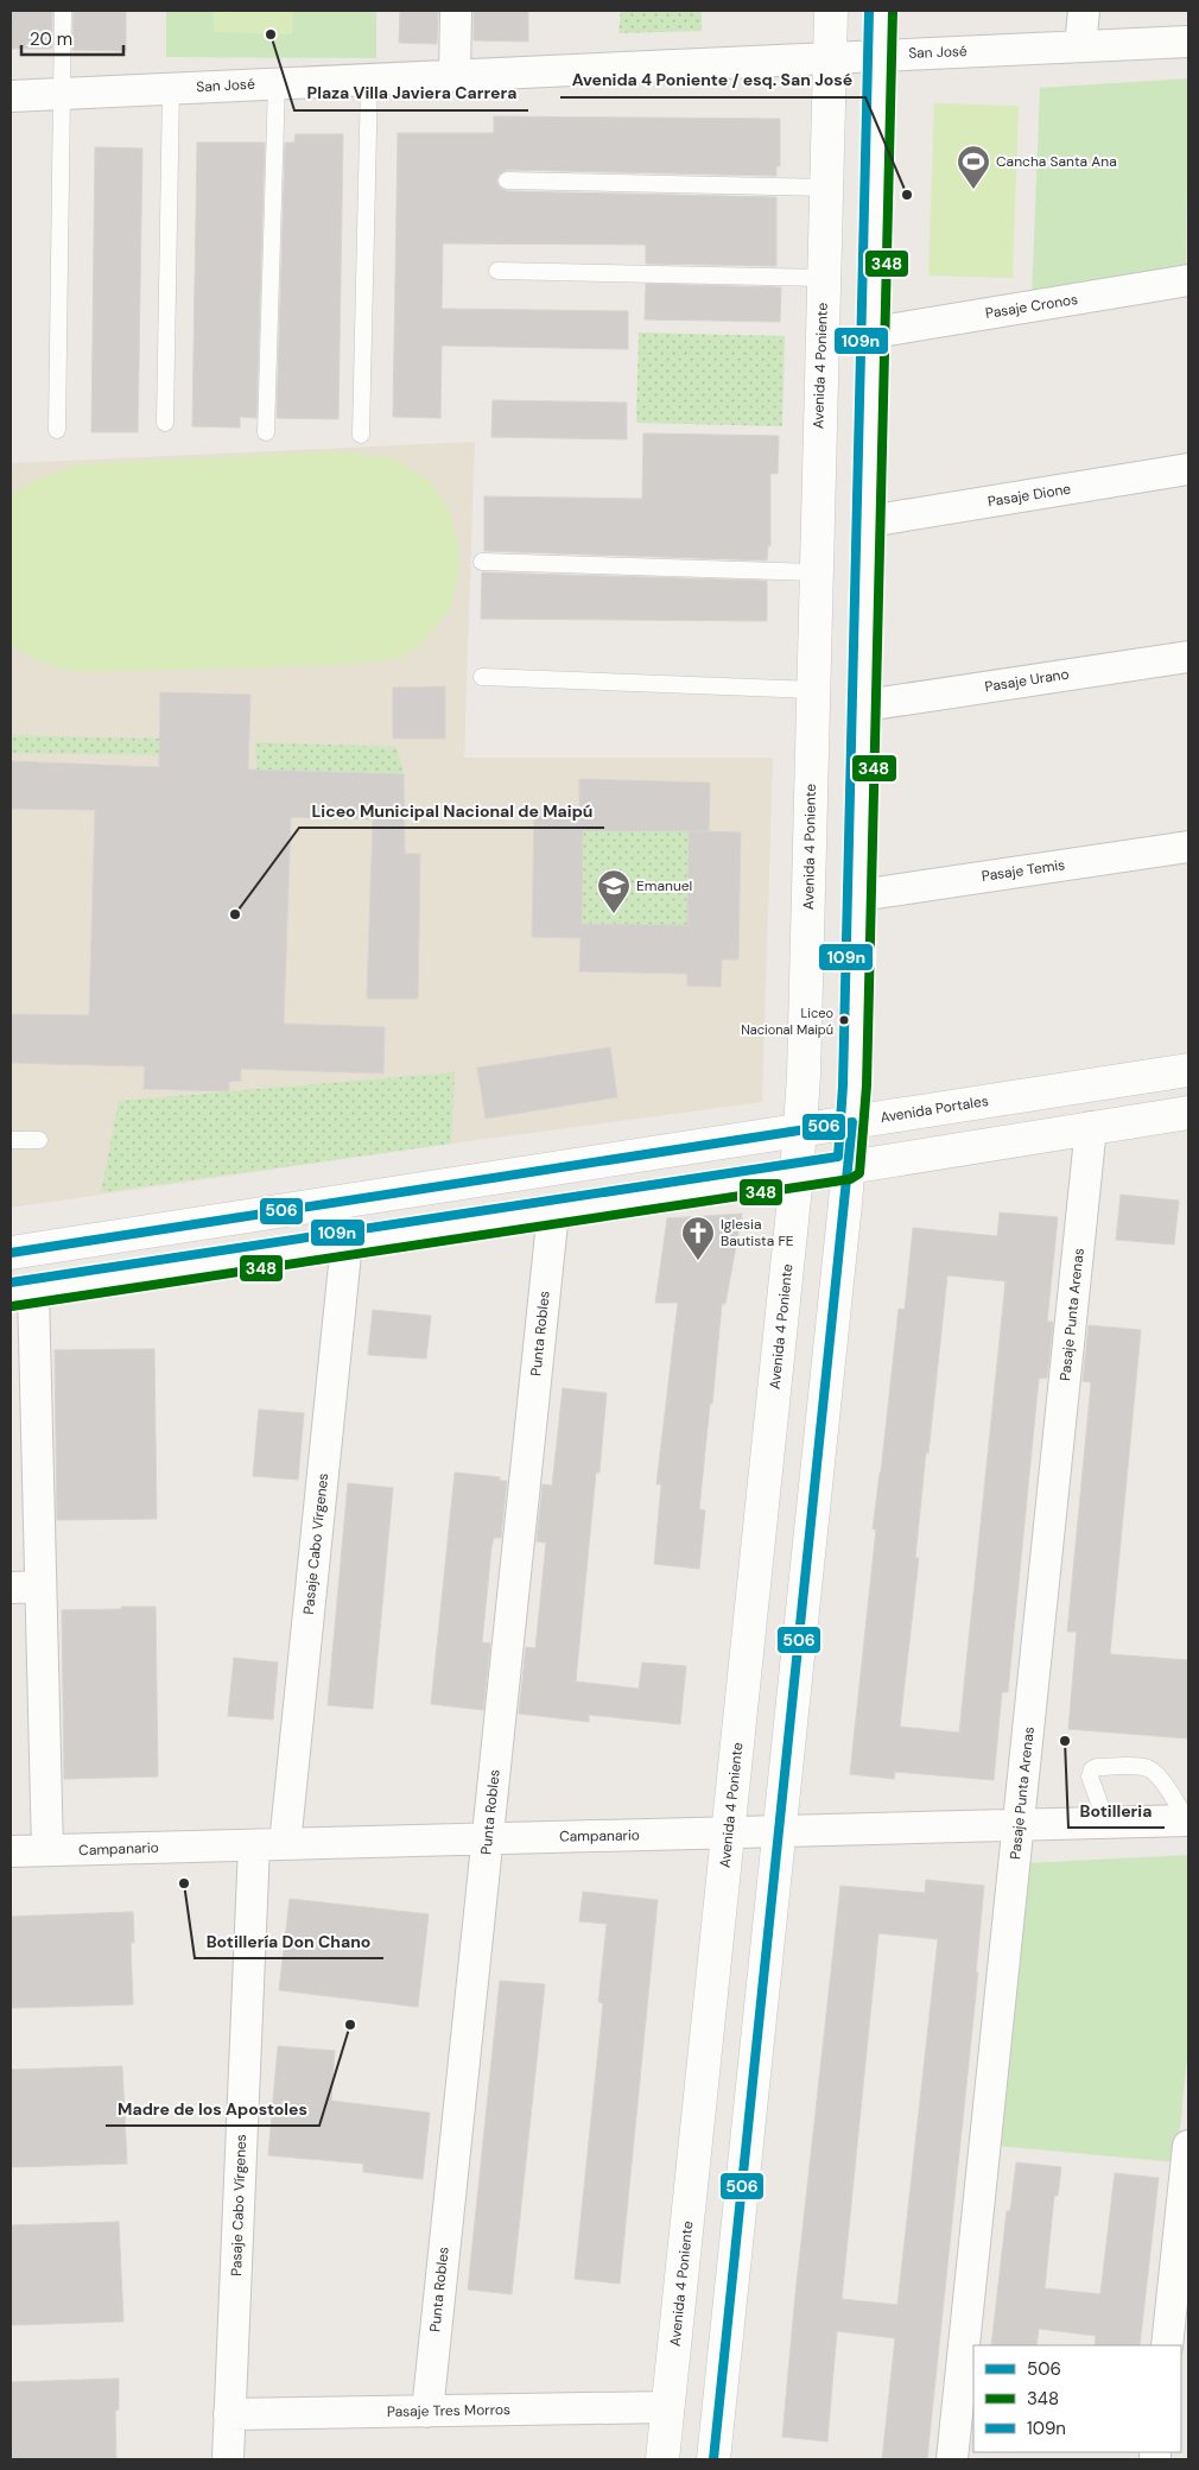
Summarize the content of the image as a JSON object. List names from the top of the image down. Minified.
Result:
{"streets":{"street":["San José","Pasaje Cronos","Avenida 4 Poniente","Pasaje Dione","Pasaje Urano","Pasaje Temis","Avenida Portales","Pasaje Punta Arenas","Punta Robles","Pasaje Cabo Vírgenes","Campanario","Pasaje Tres Morros"]},"crossings":[["San José","Avenida 4 Poniente"],["Avenida 4 Poniente","Avenida Portales"],["Avenida 4 Poniente","Campanario"],["Avenida 4 Poniente","Pasaje Tres Morros"],["Pasaje Punta Arenas","Campanario"],["Punta Robles","Campanario"],["Punta Robles","Pasaje Tres Morros"],["Pasaje Cabo Vírgenes","Campanario"],["Pasaje Cabo Vírgenes","Pasaje Tres Morros"]],"places":{"other":["Plaza Villa Javiera Carrera","Avenida 4 Poniente / esq. San José","Liceo Municipal Nacional de Maipú","Liceo Nacional Maipú","Botilleria","Botillería Don Chano","Madre de los Apostoles"],"sports":["Cancha Santa Ana"],"school or university":["Emanuel"],"church":["Iglesia Bautista FE"]},"lines":["transit line 348","transit line 109n","transit line 506"],"legend":["506","348","109n"],"scale_bar":"20 m"}
